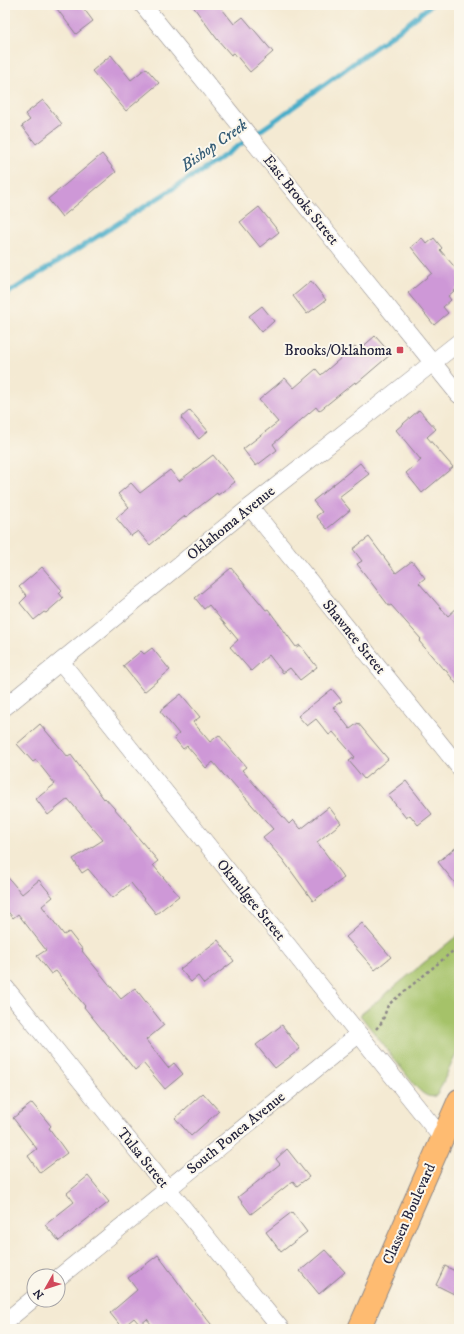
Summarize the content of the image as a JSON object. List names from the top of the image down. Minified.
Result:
{"streets":{"main road":["Classen Boulevard"],"street":["East Brooks Street","Oklahoma Avenue","Shawnee Street","Okmulgee Street","South Ponca Avenue","Tulsa Street"]},"crossings":[["East Brooks Street","Oklahoma Avenue"],["Oklahoma Avenue","Shawnee Street"],["Oklahoma Avenue","Okmulgee Street"],["Okmulgee Street","South Ponca Avenue"],["Okmulgee Street","Classen Boulevard"],["South Ponca Avenue","Tulsa Street"]],"water":["Bishop Creek"],"places":{"transit":["Brooks/Oklahoma"]},"north":"bottom left"}
